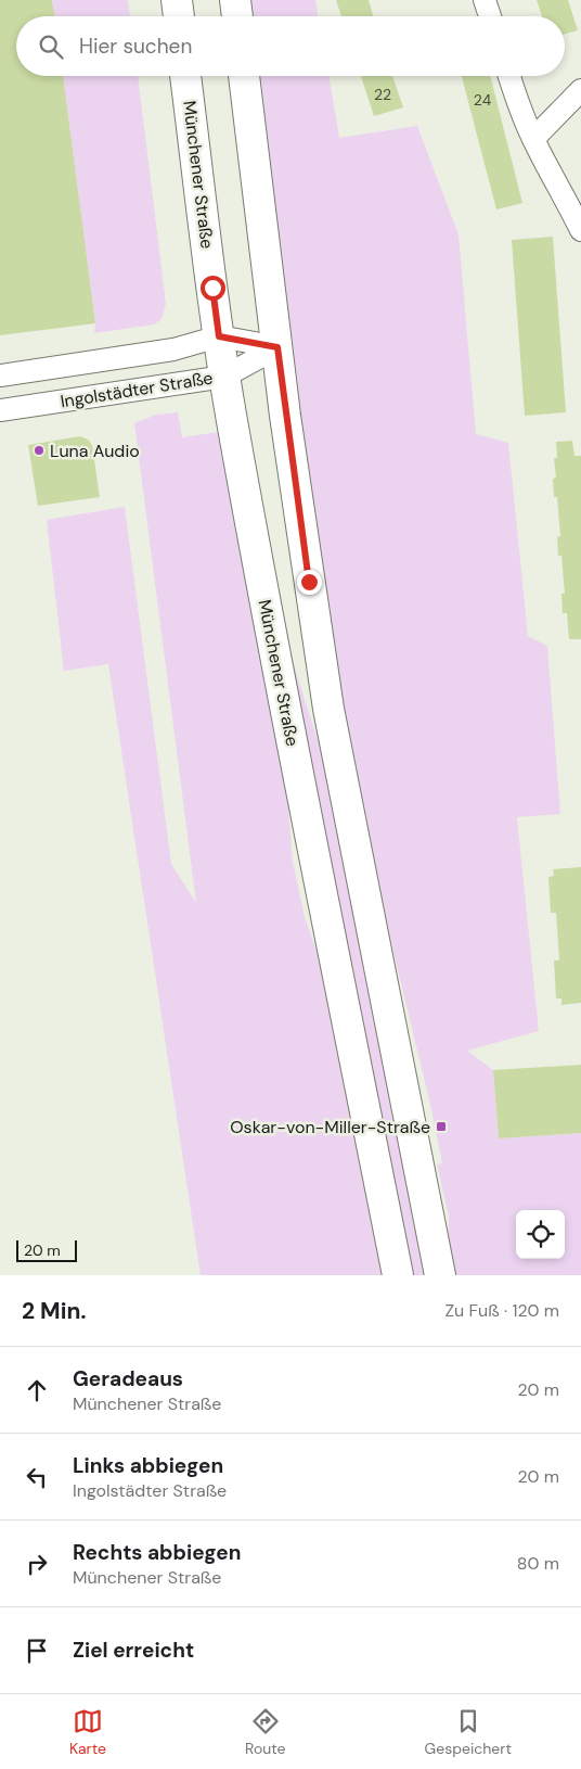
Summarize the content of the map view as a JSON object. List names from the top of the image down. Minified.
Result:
{"streets":{"main road":["Münchener Straße"],"street":["Ingolstädter Straße"]},"crossings":[["Münchener Straße","Ingolstädter Straße"]],"places":{"other":["Luna Audio"],"transit":["Oskar-von-Miller-Straße"]},"house_numbers":["22","24"],"scale_bar":"20 m","page":{"search":"Hier suchen","scale":"20 m","heading":["2 Min.","Zu Fuß · 120 m"],"list":[["Geradeaus","Münchener Straße","20 m"],["Links abbiegen","Ingolstädter Straße","20 m"],["Rechts abbiegen","Münchener Straße","80 m"],"Ziel erreicht"],"nav":["Karte","Route","Gespeichert"]}}
